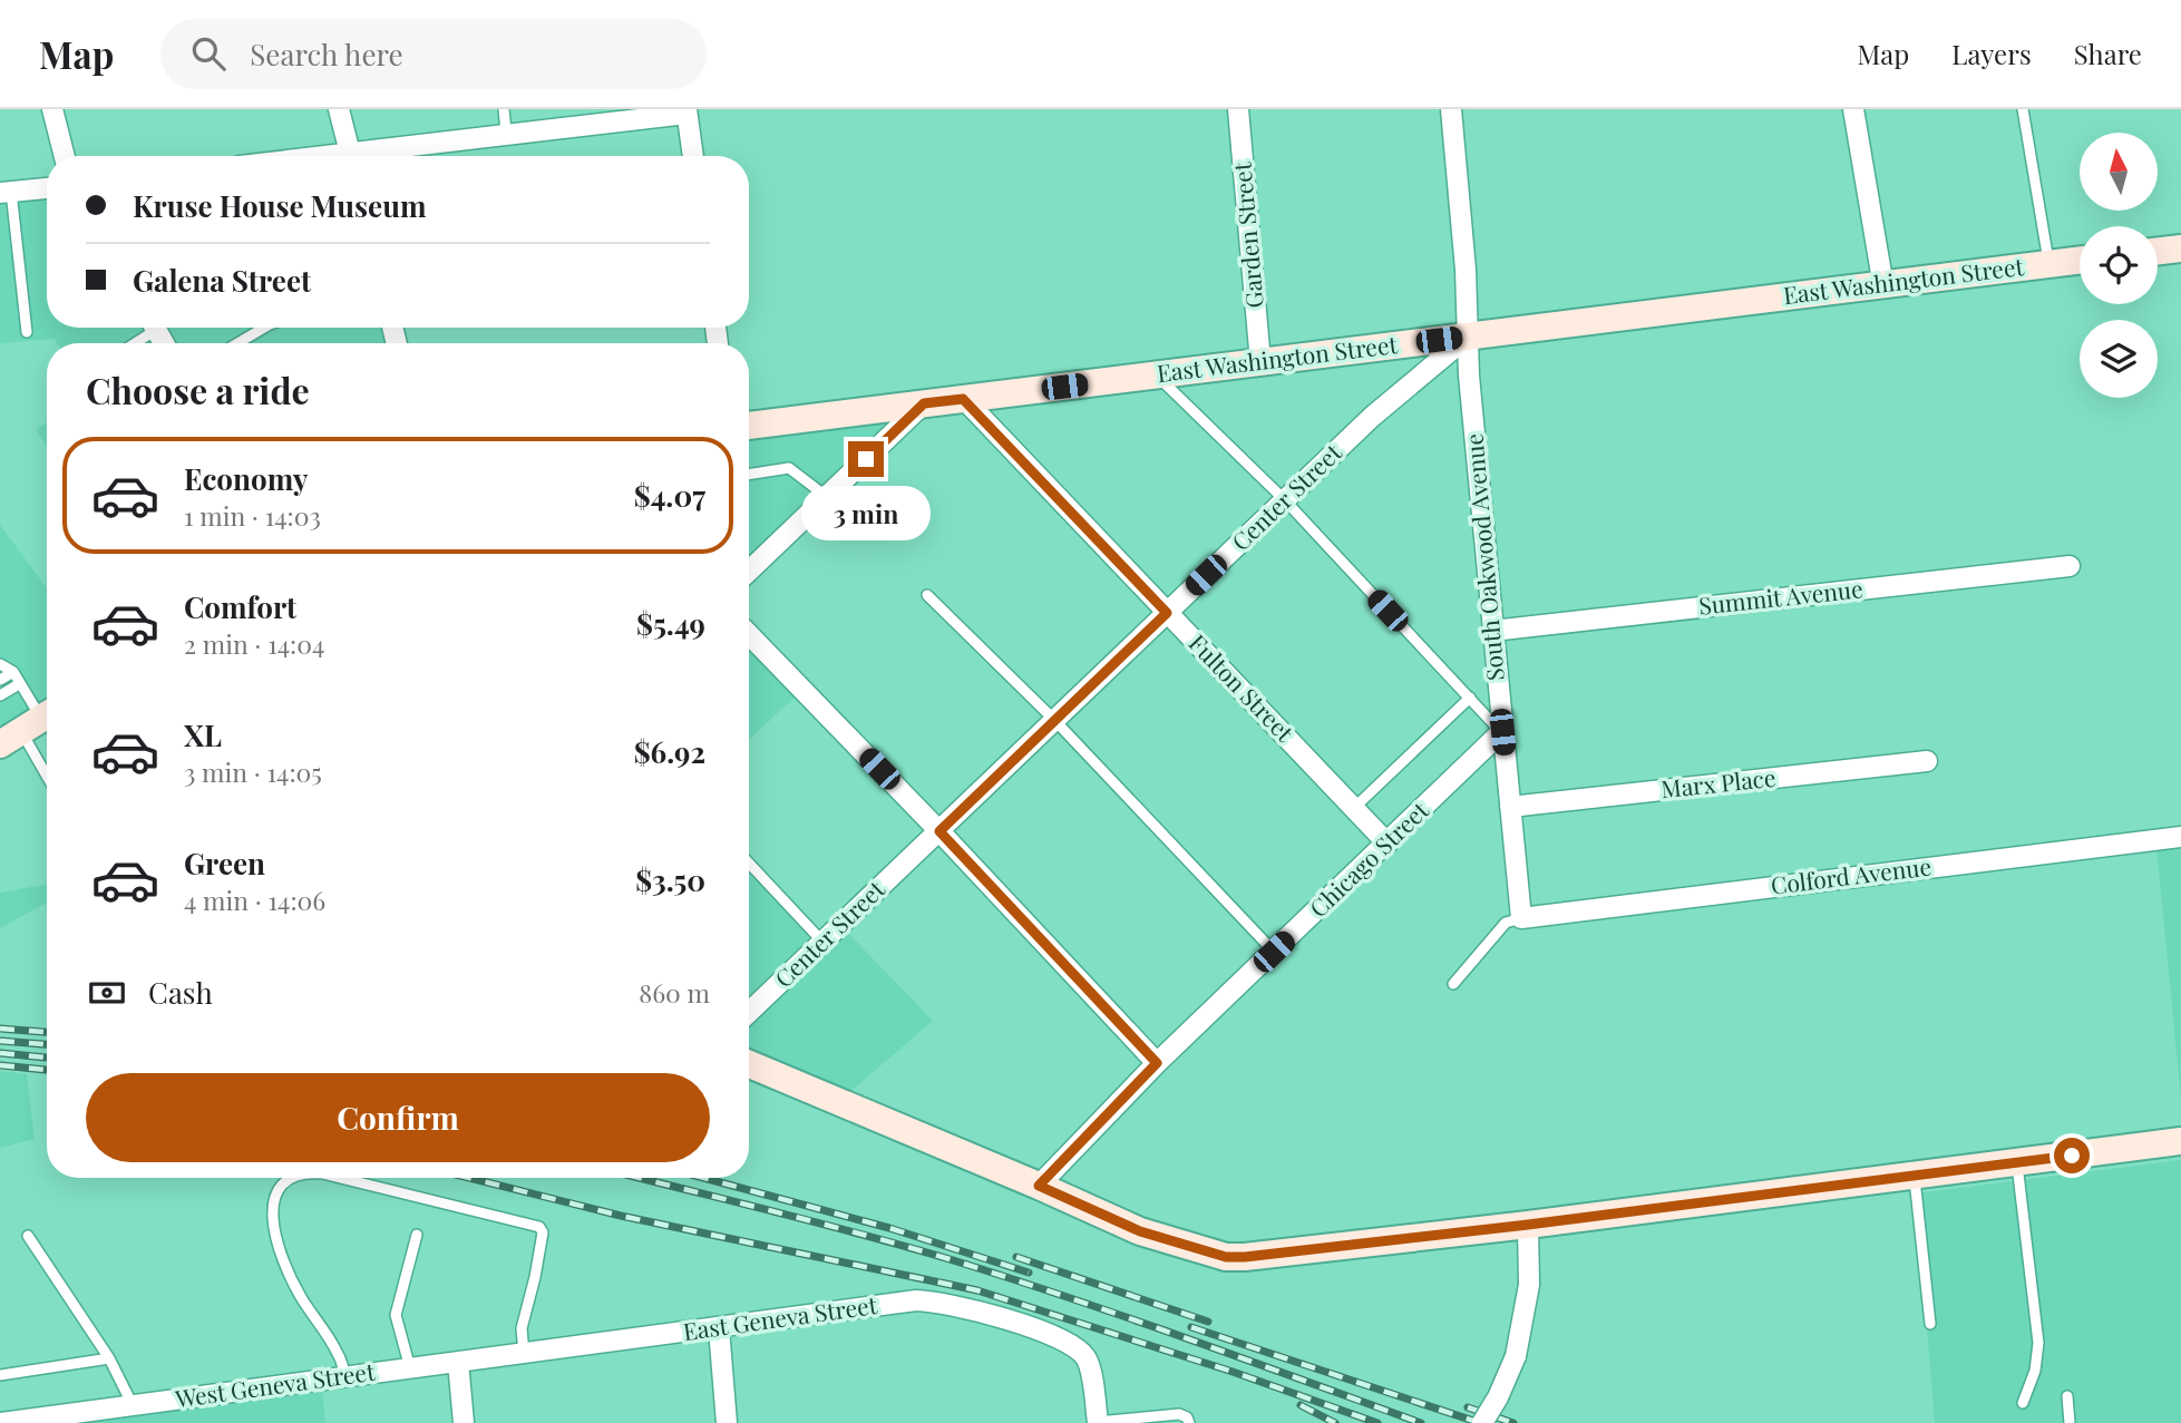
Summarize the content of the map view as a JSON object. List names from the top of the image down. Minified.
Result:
{"streets":{"street":["Garden Street","East Washington Street","Center Street","South Oakwood Avenue","Summit Avenue","Fulton Street","Marx Place","Chicago Street","Colford Avenue","East Geneva Street","West Geneva Street"]},"crossings":[["Garden Street","East Washington Street"],["East Washington Street","Center Street"],["East Washington Street","South Oakwood Avenue"],["East Washington Street","Fulton Street"],["Center Street","South Oakwood Avenue"],["Center Street","Fulton Street"],["South Oakwood Avenue","Summit Avenue"],["South Oakwood Avenue","Marx Place"],["South Oakwood Avenue","Chicago Street"],["South Oakwood Avenue","Colford Avenue"],["Fulton Street","Chicago Street"],["East Geneva Street","West Geneva Street"]],"north":"top","page":{"header":"Map","search":"Search here","nav":["Map","Layers","Share"],"banner":["Kruse House Museum","Galena Street"],"heading":"Choose a ride","list":[{"name":"Economy","note":"1 min · 14:03","value":"$4.07"},{"name":"Comfort","note":"2 min · 14:04","value":"$5.49"},{"name":"XL","note":"3 min · 14:05","value":"$6.92"},{"name":"Green","note":"4 min · 14:06","value":"$3.50"}],"bubble":"3 min","pay":["Cash","860 m"],"buttons":"Confirm"}}
